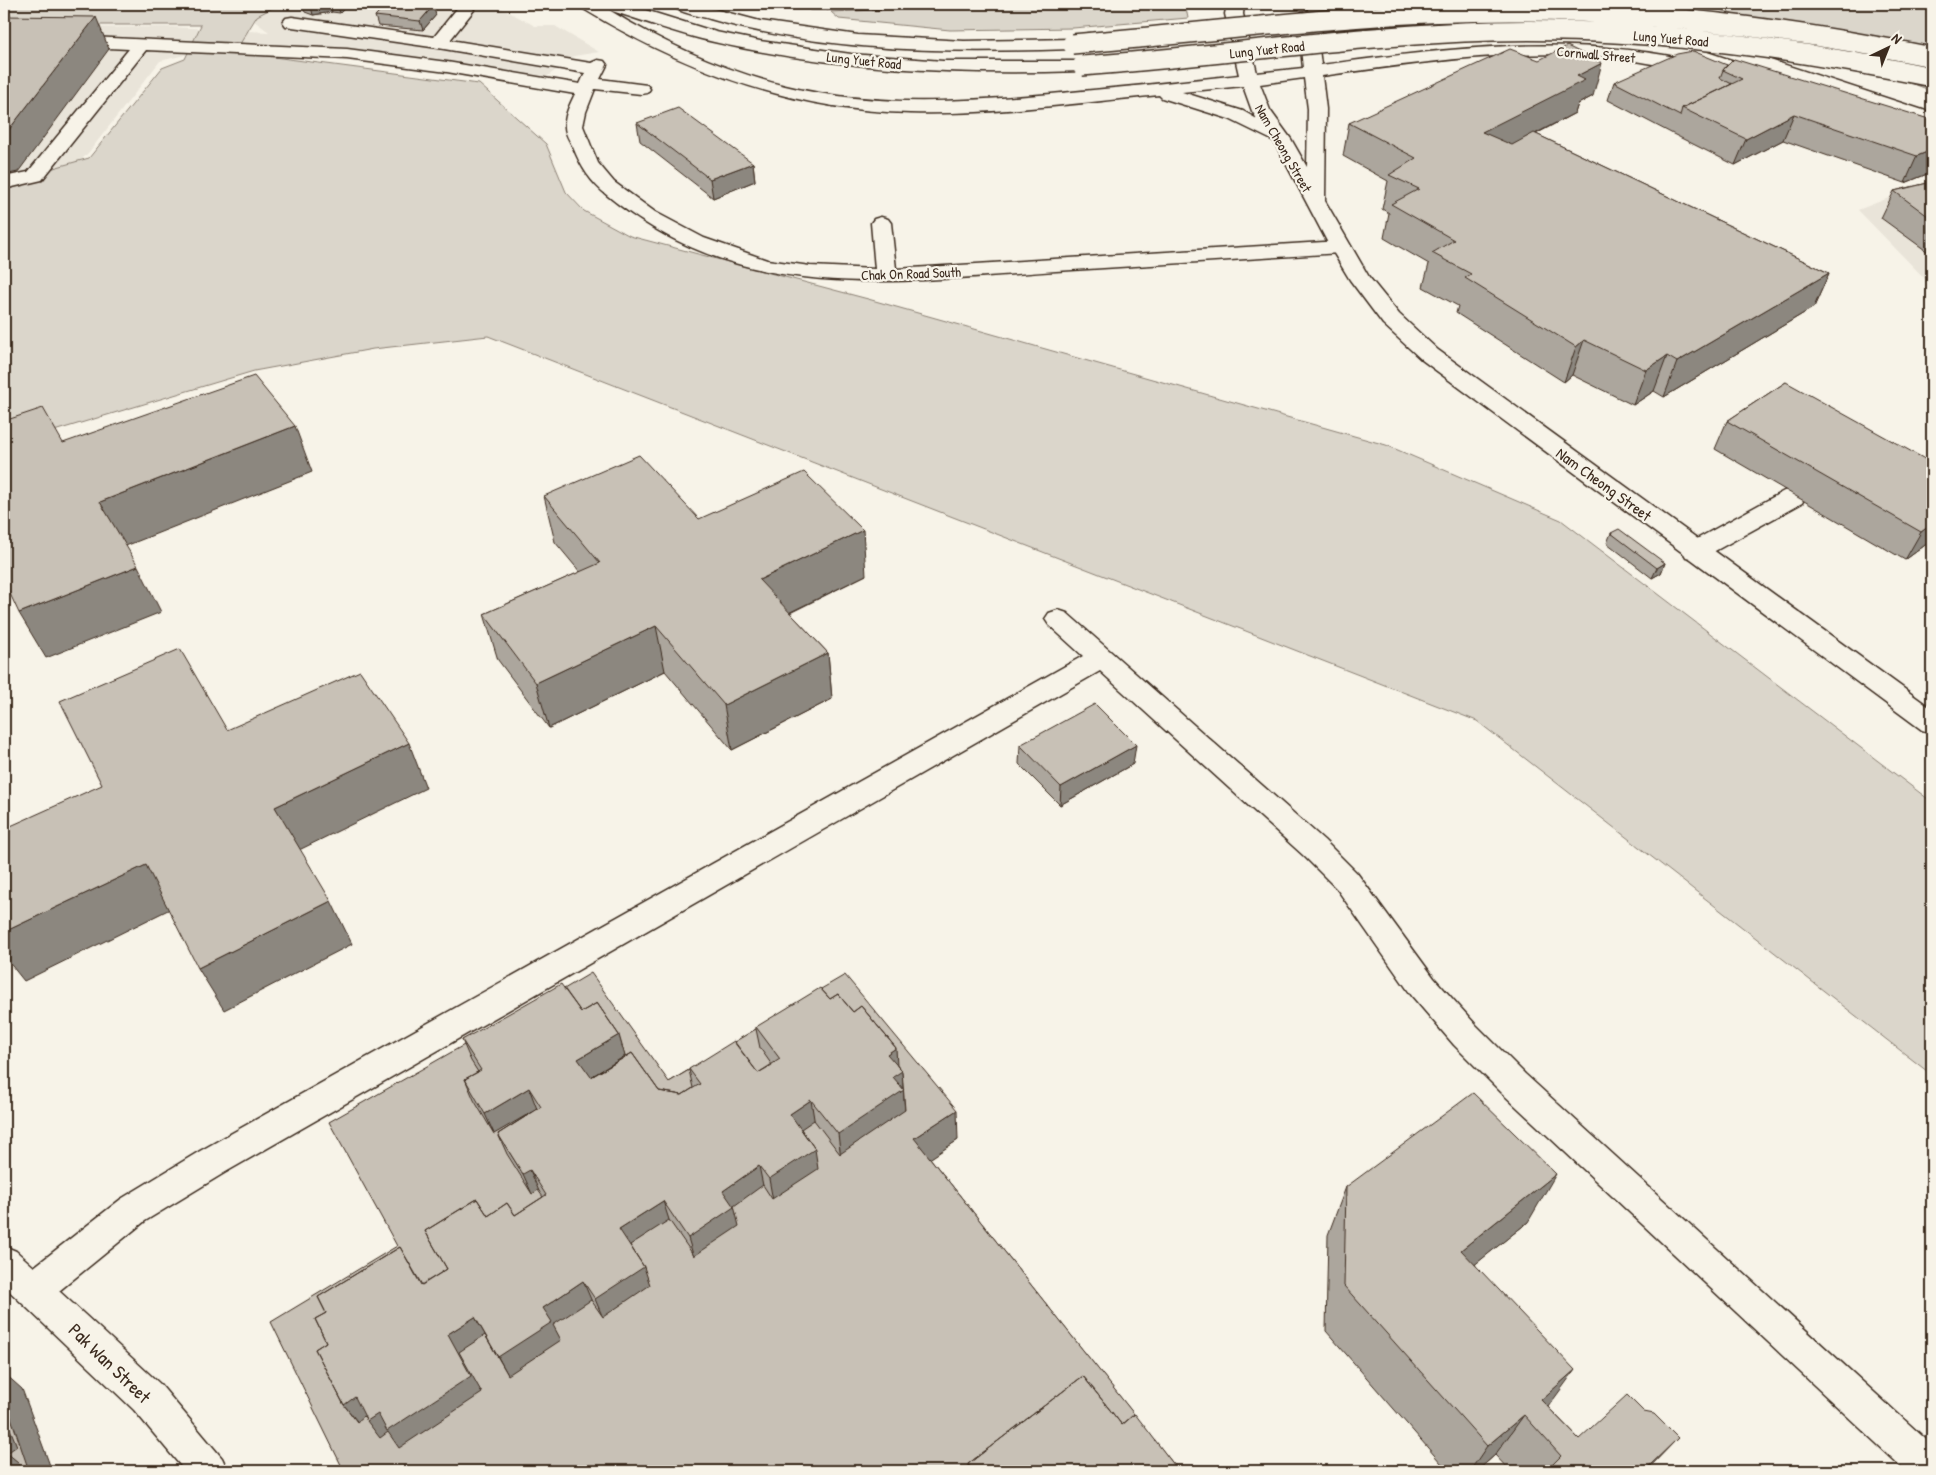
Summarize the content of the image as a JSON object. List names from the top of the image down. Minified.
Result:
{"streets":{"main road":["Lung Yuet Road","Cornwall Street","Nam Cheong Street","Chak On Road South","Pak Wan Street"]},"crossings":[["Lung Yuet Road","Cornwall Street"],["Lung Yuet Road","Nam Cheong Street"],["Cornwall Street","Nam Cheong Street"],["Nam Cheong Street","Chak On Road South"]],"north":"top right"}
